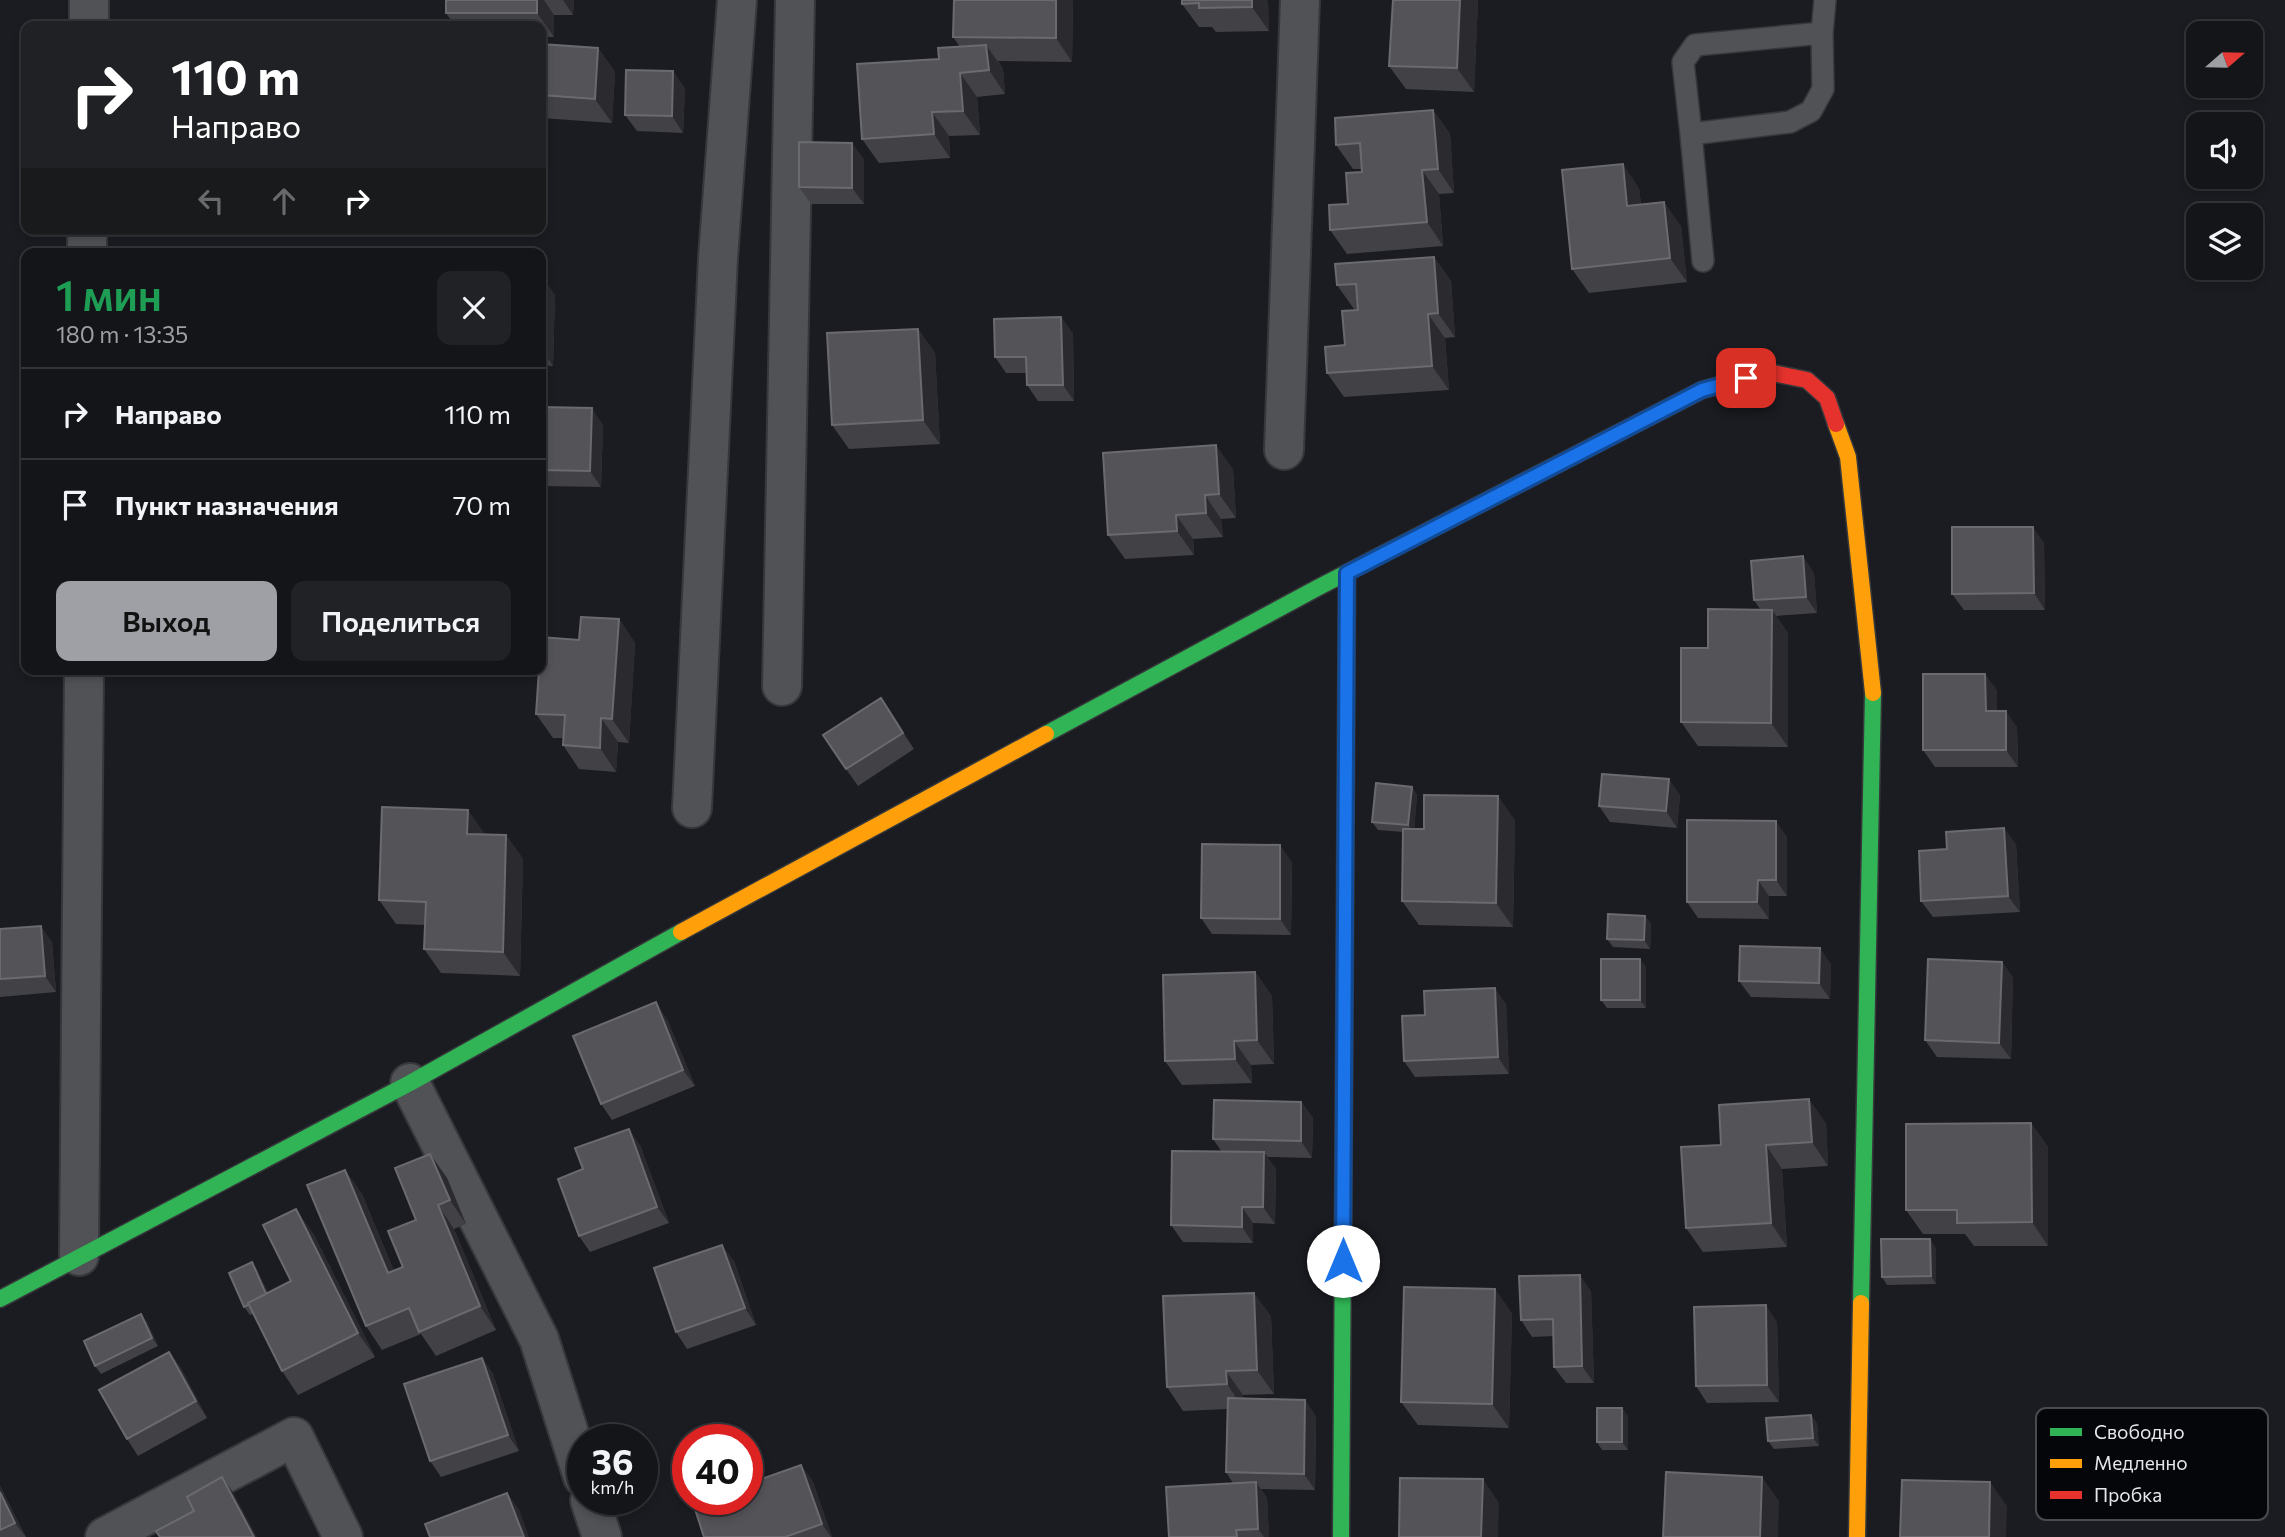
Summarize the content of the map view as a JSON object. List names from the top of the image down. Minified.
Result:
{"legend":["Свободно","Медленно","Пробка"],"north":"right","page":{"turn":["110 m","Направо"],"heading":["1 мин","180 m · 13:35"],"list":[{"name":"Направо","value":"110 m"},{"name":"Пункт назначения","value":"70 m"}],"buttons":["Выход","Поделиться"],"speed":"36 km/h","limit":"40"}}
